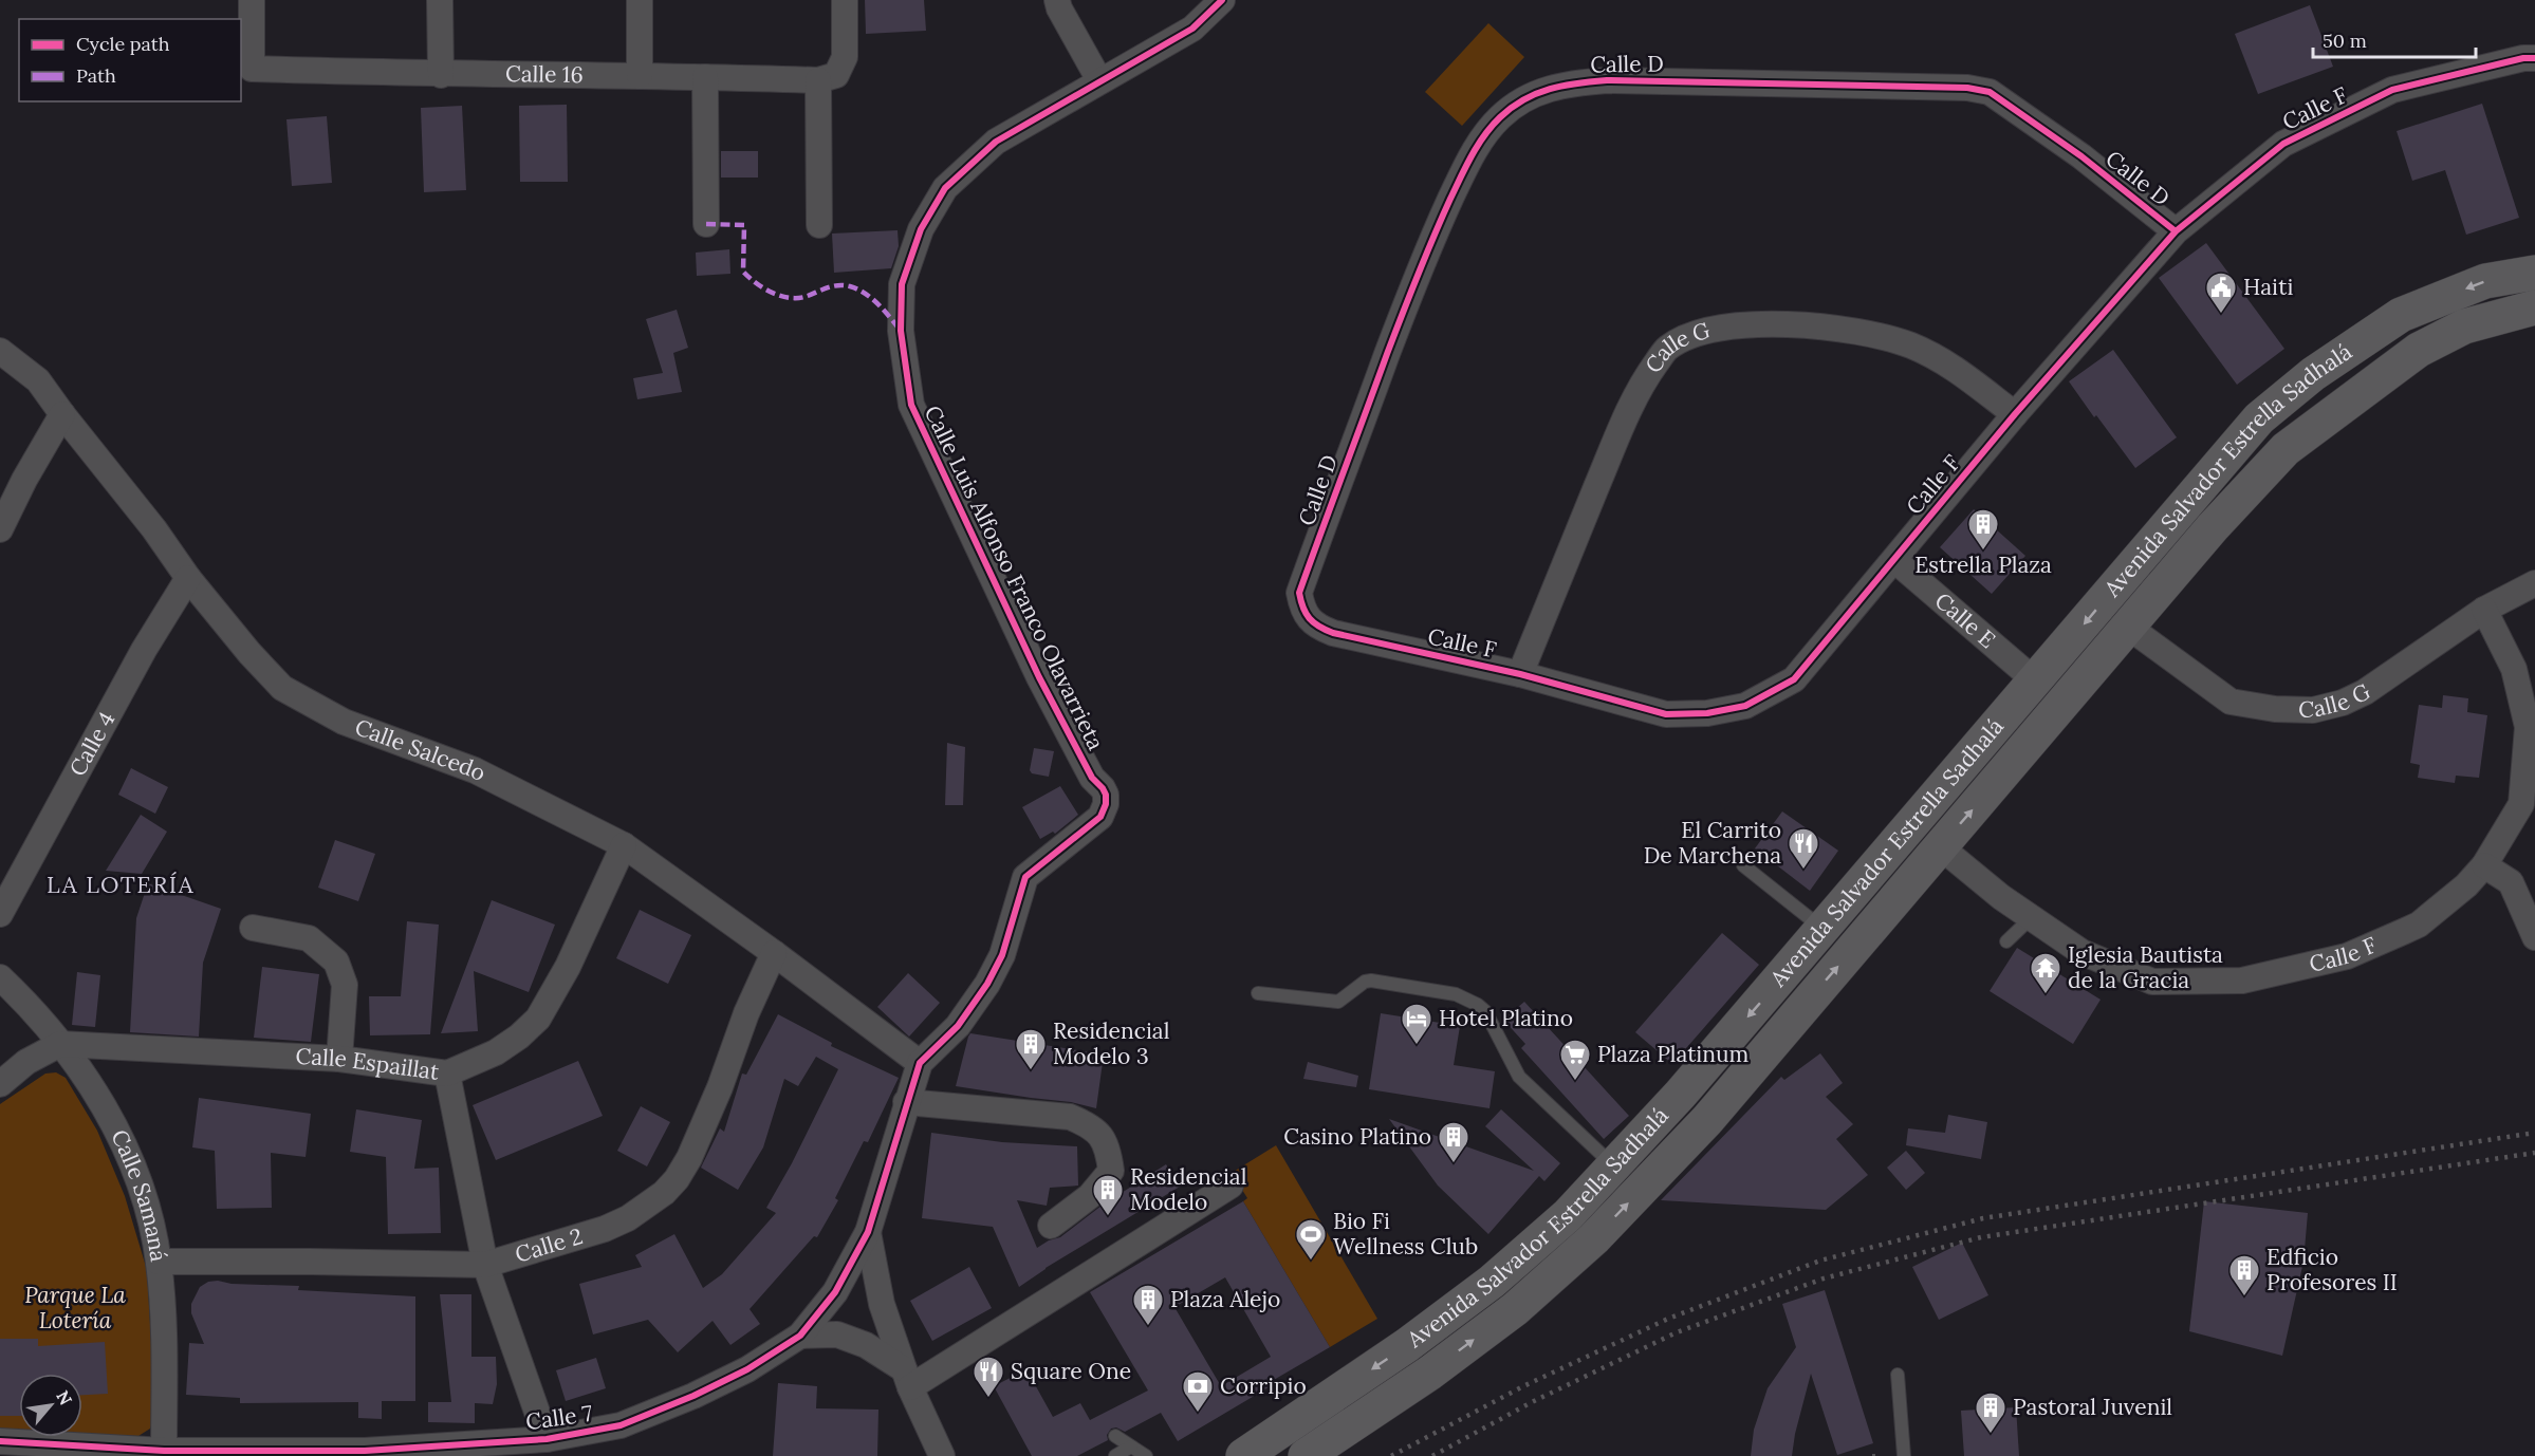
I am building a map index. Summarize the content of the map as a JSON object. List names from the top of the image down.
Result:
{
  "streets": {
    "main road": ["Avenida Salvador Estrella Sadhalá"],
    "street": [
      "Calle D",
      "Calle 16",
      "Calle F",
      "Calle G",
      "Calle Luis Alfonso Franco Olavarrieta",
      "Calle E",
      "Calle 4",
      "Calle Salcedo",
      "Calle Espaillat",
      "Calle Samaná",
      "Calle 2",
      "Calle 7"
    ]
  },
  "crossings": [
    ["Calle D", "Calle F"],
    ["Calle F", "Calle G"],
    ["Calle F", "Avenida Salvador Estrella Sadhalá"],
    ["Calle F", "Calle E"],
    ["Calle G", "Avenida Salvador Estrella Sadhalá"],
    ["Avenida Salvador Estrella Sadhalá", "Calle E"],
    ["Calle Luis Alfonso Franco Olavarrieta", "Calle Salcedo"],
    ["Calle Luis Alfonso Franco Olavarrieta", "Calle 7"],
    ["Calle 4", "Calle Salcedo"],
    ["Calle Salcedo", "Calle Espaillat"],
    ["Calle Salcedo", "Calle 2"],
    ["Calle Salcedo", "Calle 7"],
    ["Calle Espaillat", "Calle Samaná"],
    ["Calle Samaná", "Calle 2"],
    ["Calle Samaná", "Calle 7"]
  ],
  "districts": ["LA LOTERÍA"],
  "parks": ["Parque La Lotería"],
  "places": {
    "public building": ["Haiti"],
    "building": [
      "Estrella Plaza",
      "Residencial Modelo 3",
      "Casino Platino",
      "Residencial Modelo",
      "Edficio Profesores II",
      "Plaza Alejo",
      "Pastoral Juvenil"
    ],
    "restaurant": ["El Carrito De Marchena", "Square One"],
    "temple": ["Iglesia Bautista de la Gracia"],
    "hotel": ["Hotel Platino"],
    "supermarket": ["Plaza Platinum"],
    "sports": ["Bio Fi Wellness Club"],
    "bank": ["Corripio"]
  },
  "legend": ["Cycle path", "Path"],
  "scale_bar": "50 m",
  "north": "top right"
}
